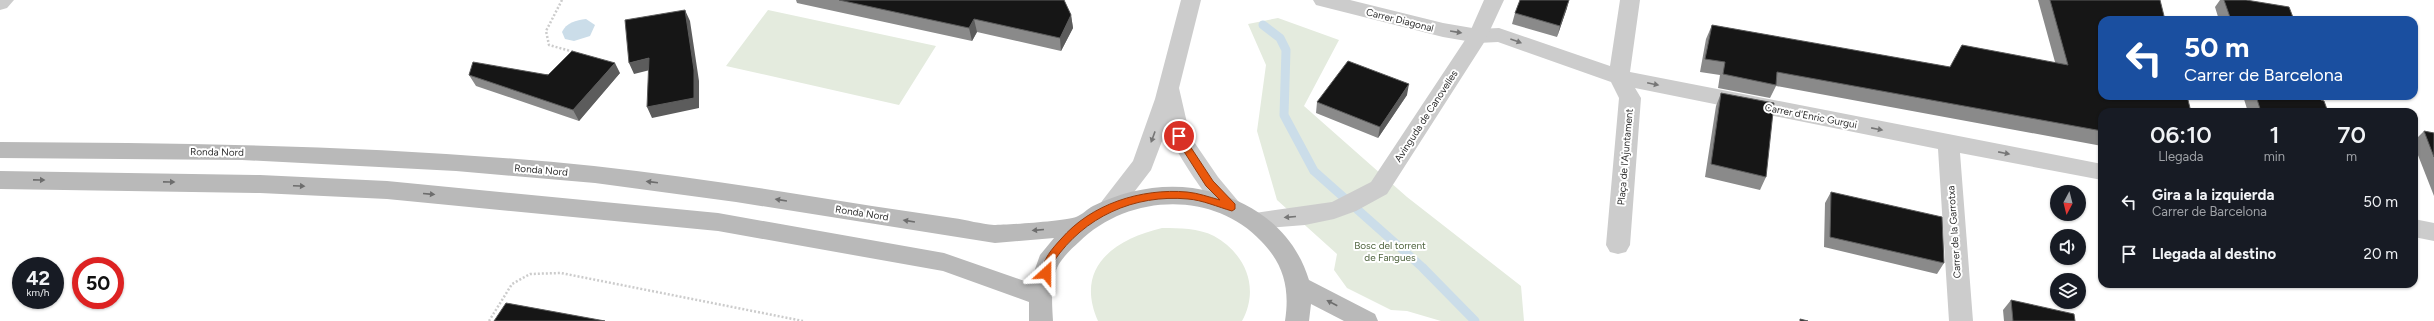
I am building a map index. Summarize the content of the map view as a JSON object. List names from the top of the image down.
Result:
{
  "streets": {
    "main road": ["Ronda Nord"],
    "street": [
      "Carrer Diagonal",
      "Avinguda de Canovelles",
      "Carrer d'Enric Gurgui",
      "Plaça de l'Ajuntament",
      "Carrer de la Garrotxa"
    ]
  },
  "crossings": [
    ["Carrer Diagonal", "Avinguda de Canovelles"],
    ["Carrer Diagonal", "Carrer d'Enric Gurgui"],
    ["Avinguda de Canovelles", "Carrer d'Enric Gurgui"],
    ["Carrer d'Enric Gurgui", "Plaça de l'Ajuntament"],
    ["Carrer d'Enric Gurgui", "Carrer de la Garrotxa"]
  ],
  "one_way": ["Carrer Diagonal", "Avinguda de Canovelles", "Carrer d'Enric Gurgui"],
  "parks": ["Bosc del torrent de Fangues"],
  "north": "bottom",
  "page": {
    "turn": ["50 m", "Carrer de Barcelona"],
    "eta": [
      "06:10",
      "Llegada",
      "1",
      "min",
      "70",
      "m"
    ],
    "list": [
      {
        "name": "Gira a la izquierda",
        "note": "Carrer de Barcelona",
        "value": "50 m"
      },
      {
        "name": "Llegada al destino",
        "value": "20 m"
      }
    ],
    "speed": "42 km/h",
    "limit": "50"
  }
}
